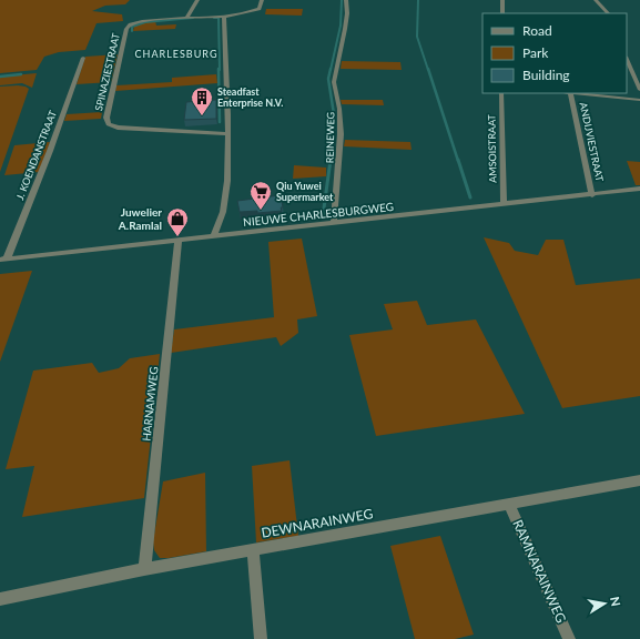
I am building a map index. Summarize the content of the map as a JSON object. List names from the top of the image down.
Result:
{
  "streets": {
    "street": [
      "SPINAZIESTRAAT",
      "REINEWEG",
      "ANDIJVIESTRAAT",
      "AMSOISTRAAT",
      "J. KOENDANSTRAAT",
      "NIEUWE CHARLESBURGWEG",
      "HARNAMWEG",
      "DEWNARAINWEG",
      "RAMNARAINWEG"
    ]
  },
  "crossings": [
    ["REINEWEG", "NIEUWE CHARLESBURGWEG"],
    ["ANDIJVIESTRAAT", "NIEUWE CHARLESBURGWEG"],
    ["AMSOISTRAAT", "NIEUWE CHARLESBURGWEG"],
    ["J. KOENDANSTRAAT", "NIEUWE CHARLESBURGWEG"],
    ["NIEUWE CHARLESBURGWEG", "HARNAMWEG"],
    ["HARNAMWEG", "DEWNARAINWEG"],
    ["DEWNARAINWEG", "RAMNARAINWEG"]
  ],
  "districts": ["CHARLESBURG"],
  "places": {
    "building": ["Steadfast Enterprise N.V."],
    "supermarket": ["Qiu Yuwei Supermarket"],
    "shop": ["Juwelier A.Ramlal"]
  },
  "legend": ["Road", "Park", "Building"],
  "north": "right"
}
